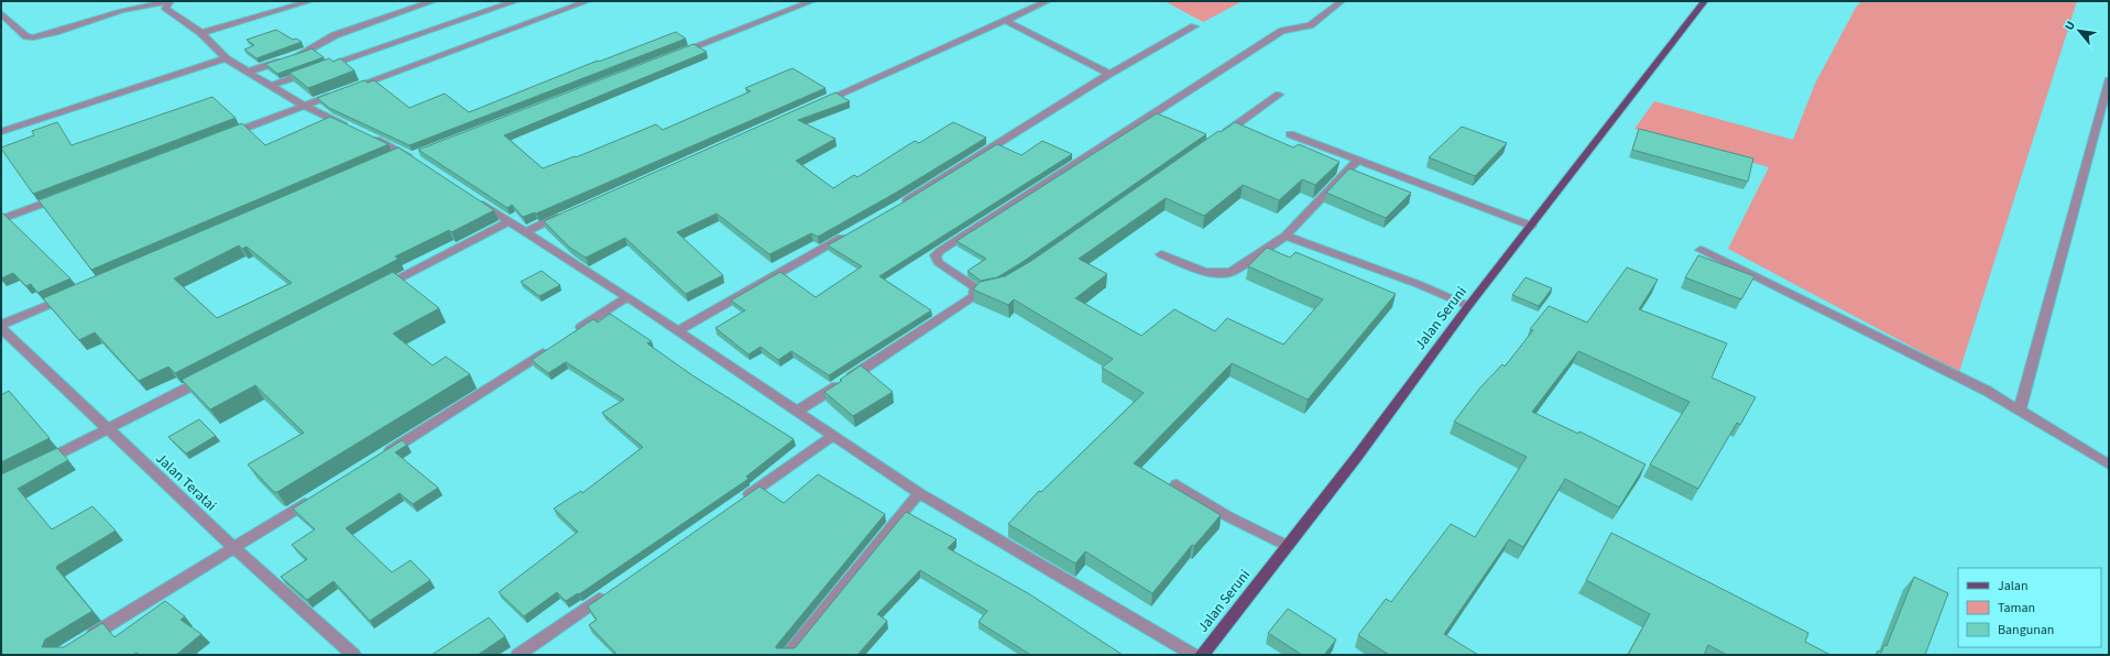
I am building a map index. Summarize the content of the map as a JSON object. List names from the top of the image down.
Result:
{
  "streets": {
    "main road": ["Jalan Seruni"],
    "street": ["Jalan Teratai"]
  },
  "legend": ["Jalan", "Taman", "Bangunan"],
  "north": "top left"
}
